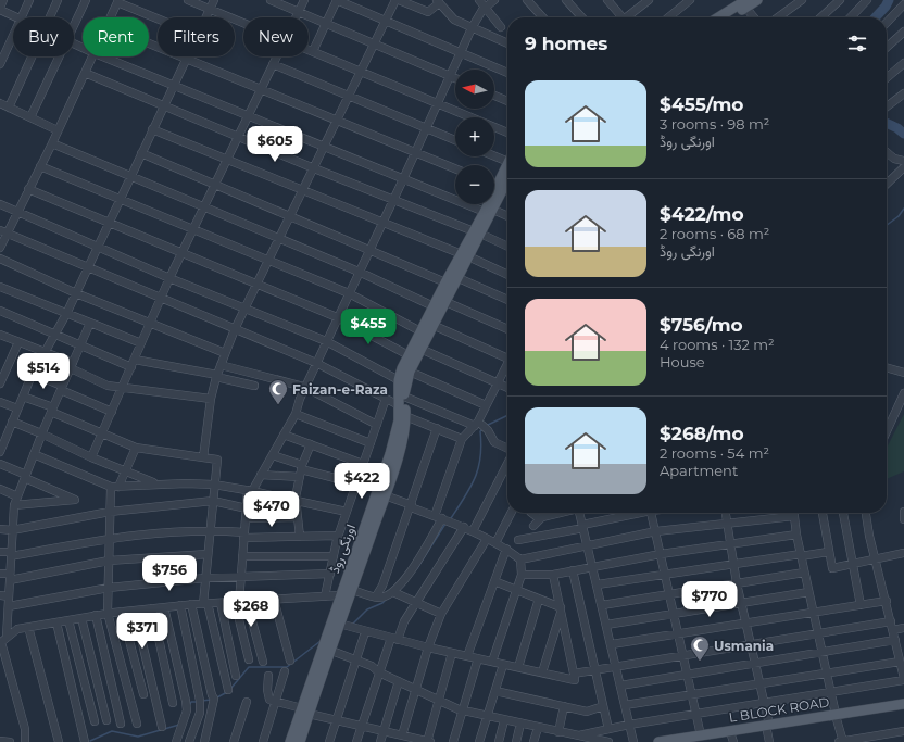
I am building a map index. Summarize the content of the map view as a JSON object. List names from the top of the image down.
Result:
{
  "streets": {
    "main road": ["اورنگی روڈ", "L BLOCK ROAD"]
  },
  "places": {
    "mosque": ["Faizan-e-Raza", "Usmania"]
  },
  "north": "left",
  "page": {
    "chip": [
      "Buy",
      "Rent",
      "Filters",
      "New"
    ],
    "heading": "9 homes",
    "map_buttons": ["+", "−"],
    "list": [
      {
        "name": "$455/mo",
        "note": "3 rooms · 98 m² · اورنگی روڈ"
      },
      {
        "name": "$422/mo",
        "note": "2 rooms · 68 m² · اورنگی روڈ"
      },
      {
        "name": "$756/mo",
        "note": "4 rooms · 132 m² · House"
      },
      {
        "name": "$268/mo",
        "note": "2 rooms · 54 m² · Apartment"
      }
    ],
    "price": [
      "$605",
      "$455",
      "$514",
      "$422",
      "$470",
      "$756",
      "$770",
      "$268",
      "$371"
    ]
  }
}
